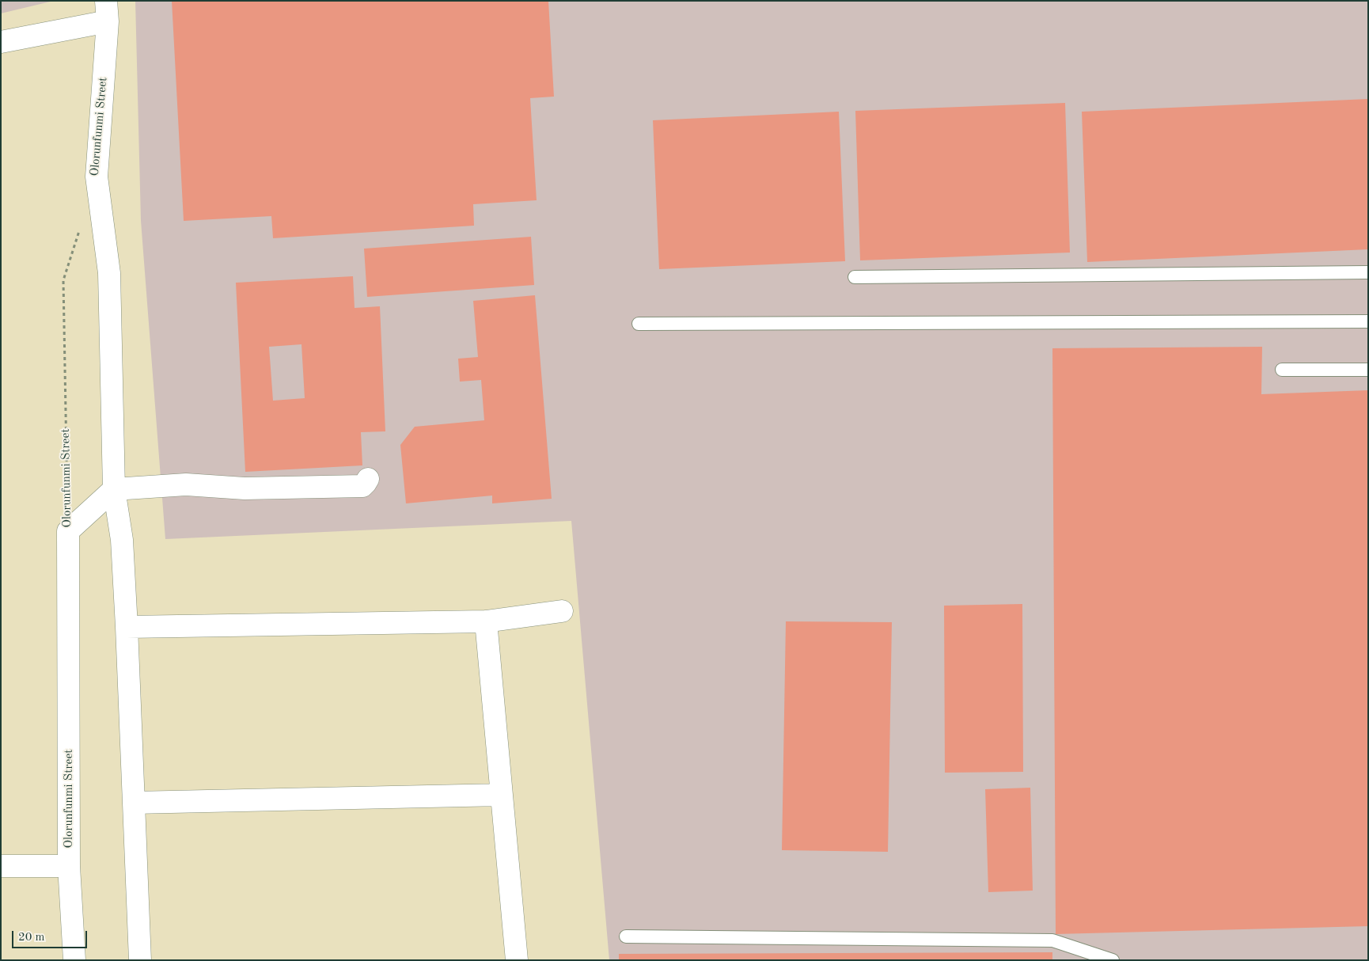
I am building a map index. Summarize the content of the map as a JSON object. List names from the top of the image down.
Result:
{
  "streets": {
    "street": ["Olorunfunmi Street"]
  },
  "scale_bar": "20 m"
}
